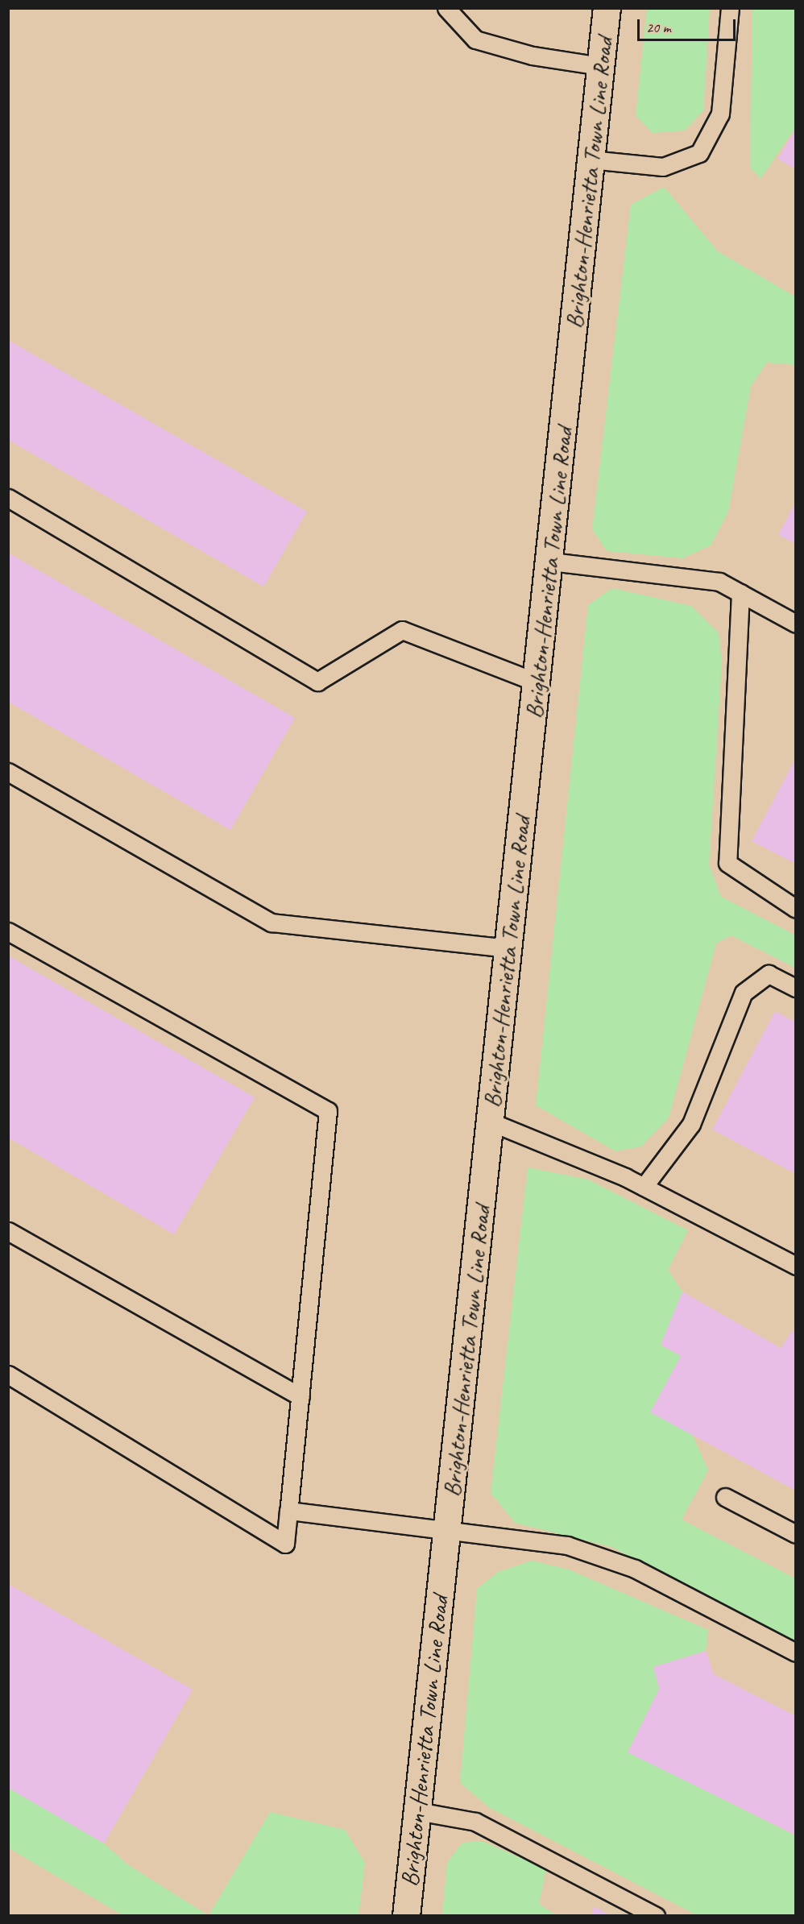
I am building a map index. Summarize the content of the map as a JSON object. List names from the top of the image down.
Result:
{
  "streets": {
    "street": ["Brighton-Henrietta Town Line Road"]
  },
  "scale_bar": "20 m"
}
